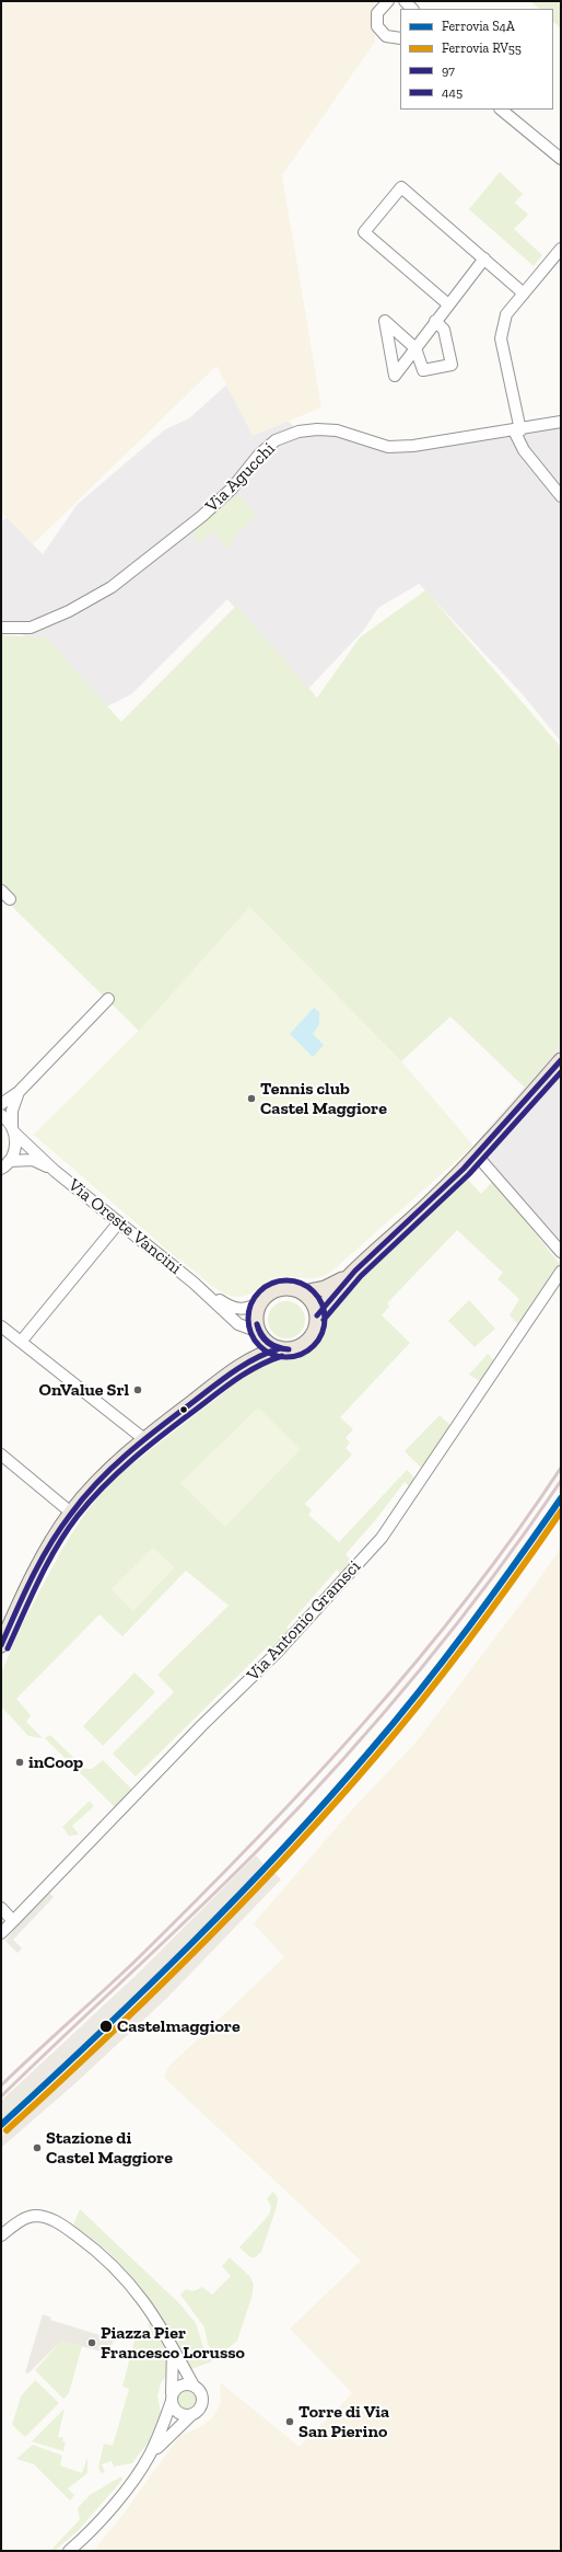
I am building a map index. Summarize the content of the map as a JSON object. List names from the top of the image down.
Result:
{
  "streets": {
    "street": ["Via Agucchi", "Via Oreste Vancini", "Via Antonio Gramsci"]
  },
  "places": [
    "Tennis club Castel Maggiore",
    "OnValue Srl",
    "inCoop",
    "Castelmaggiore",
    "Stazione di Castel Maggiore",
    "Piazza Pier Francesco Lorusso",
    "Torre di Via San Pierino"
  ],
  "lines": [
    "transit line 97",
    "transit line 445",
    "rail line S4A",
    "rail line RV55"
  ],
  "legend": [
    "Ferrovia S4A",
    "Ferrovia RV55",
    "97",
    "445"
  ]
}
